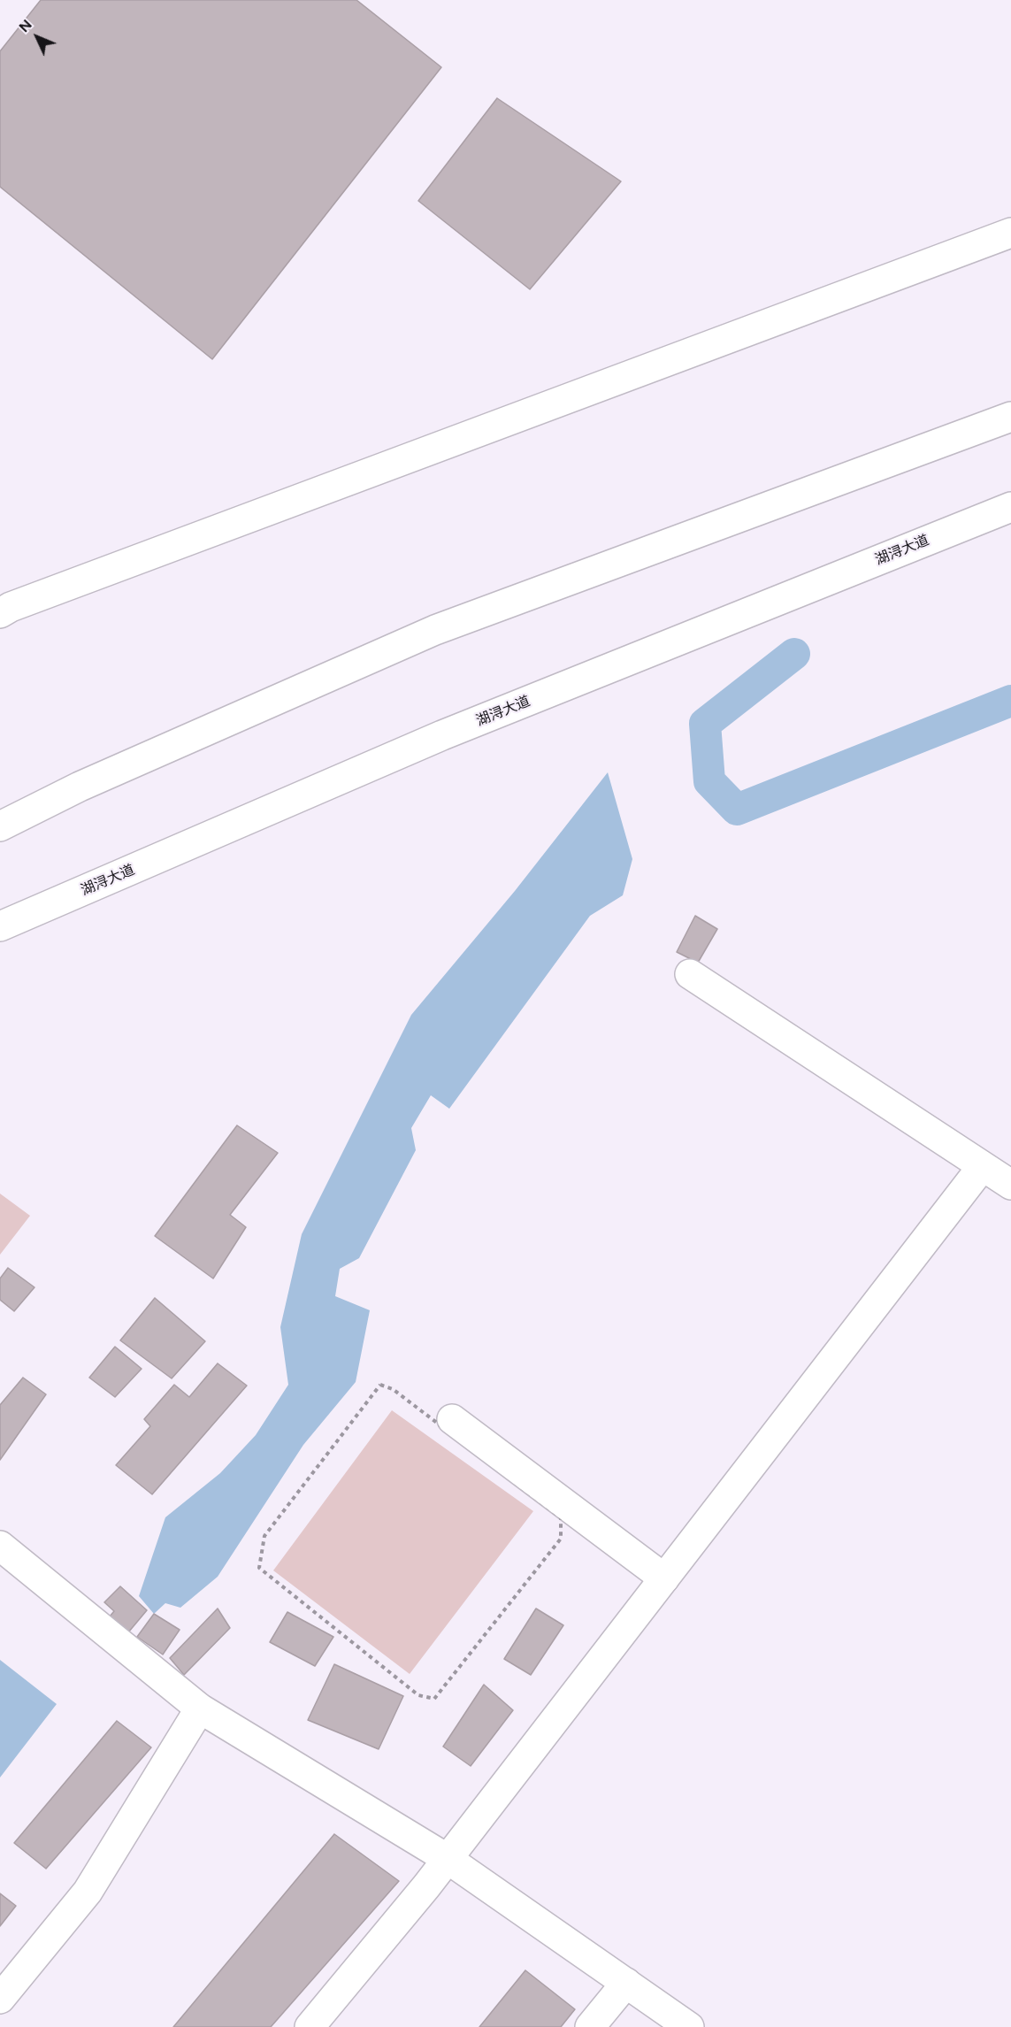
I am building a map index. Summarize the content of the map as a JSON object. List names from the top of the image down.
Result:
{
  "streets": {
    "street": ["湖浔大道"]
  },
  "north": "top left"
}
